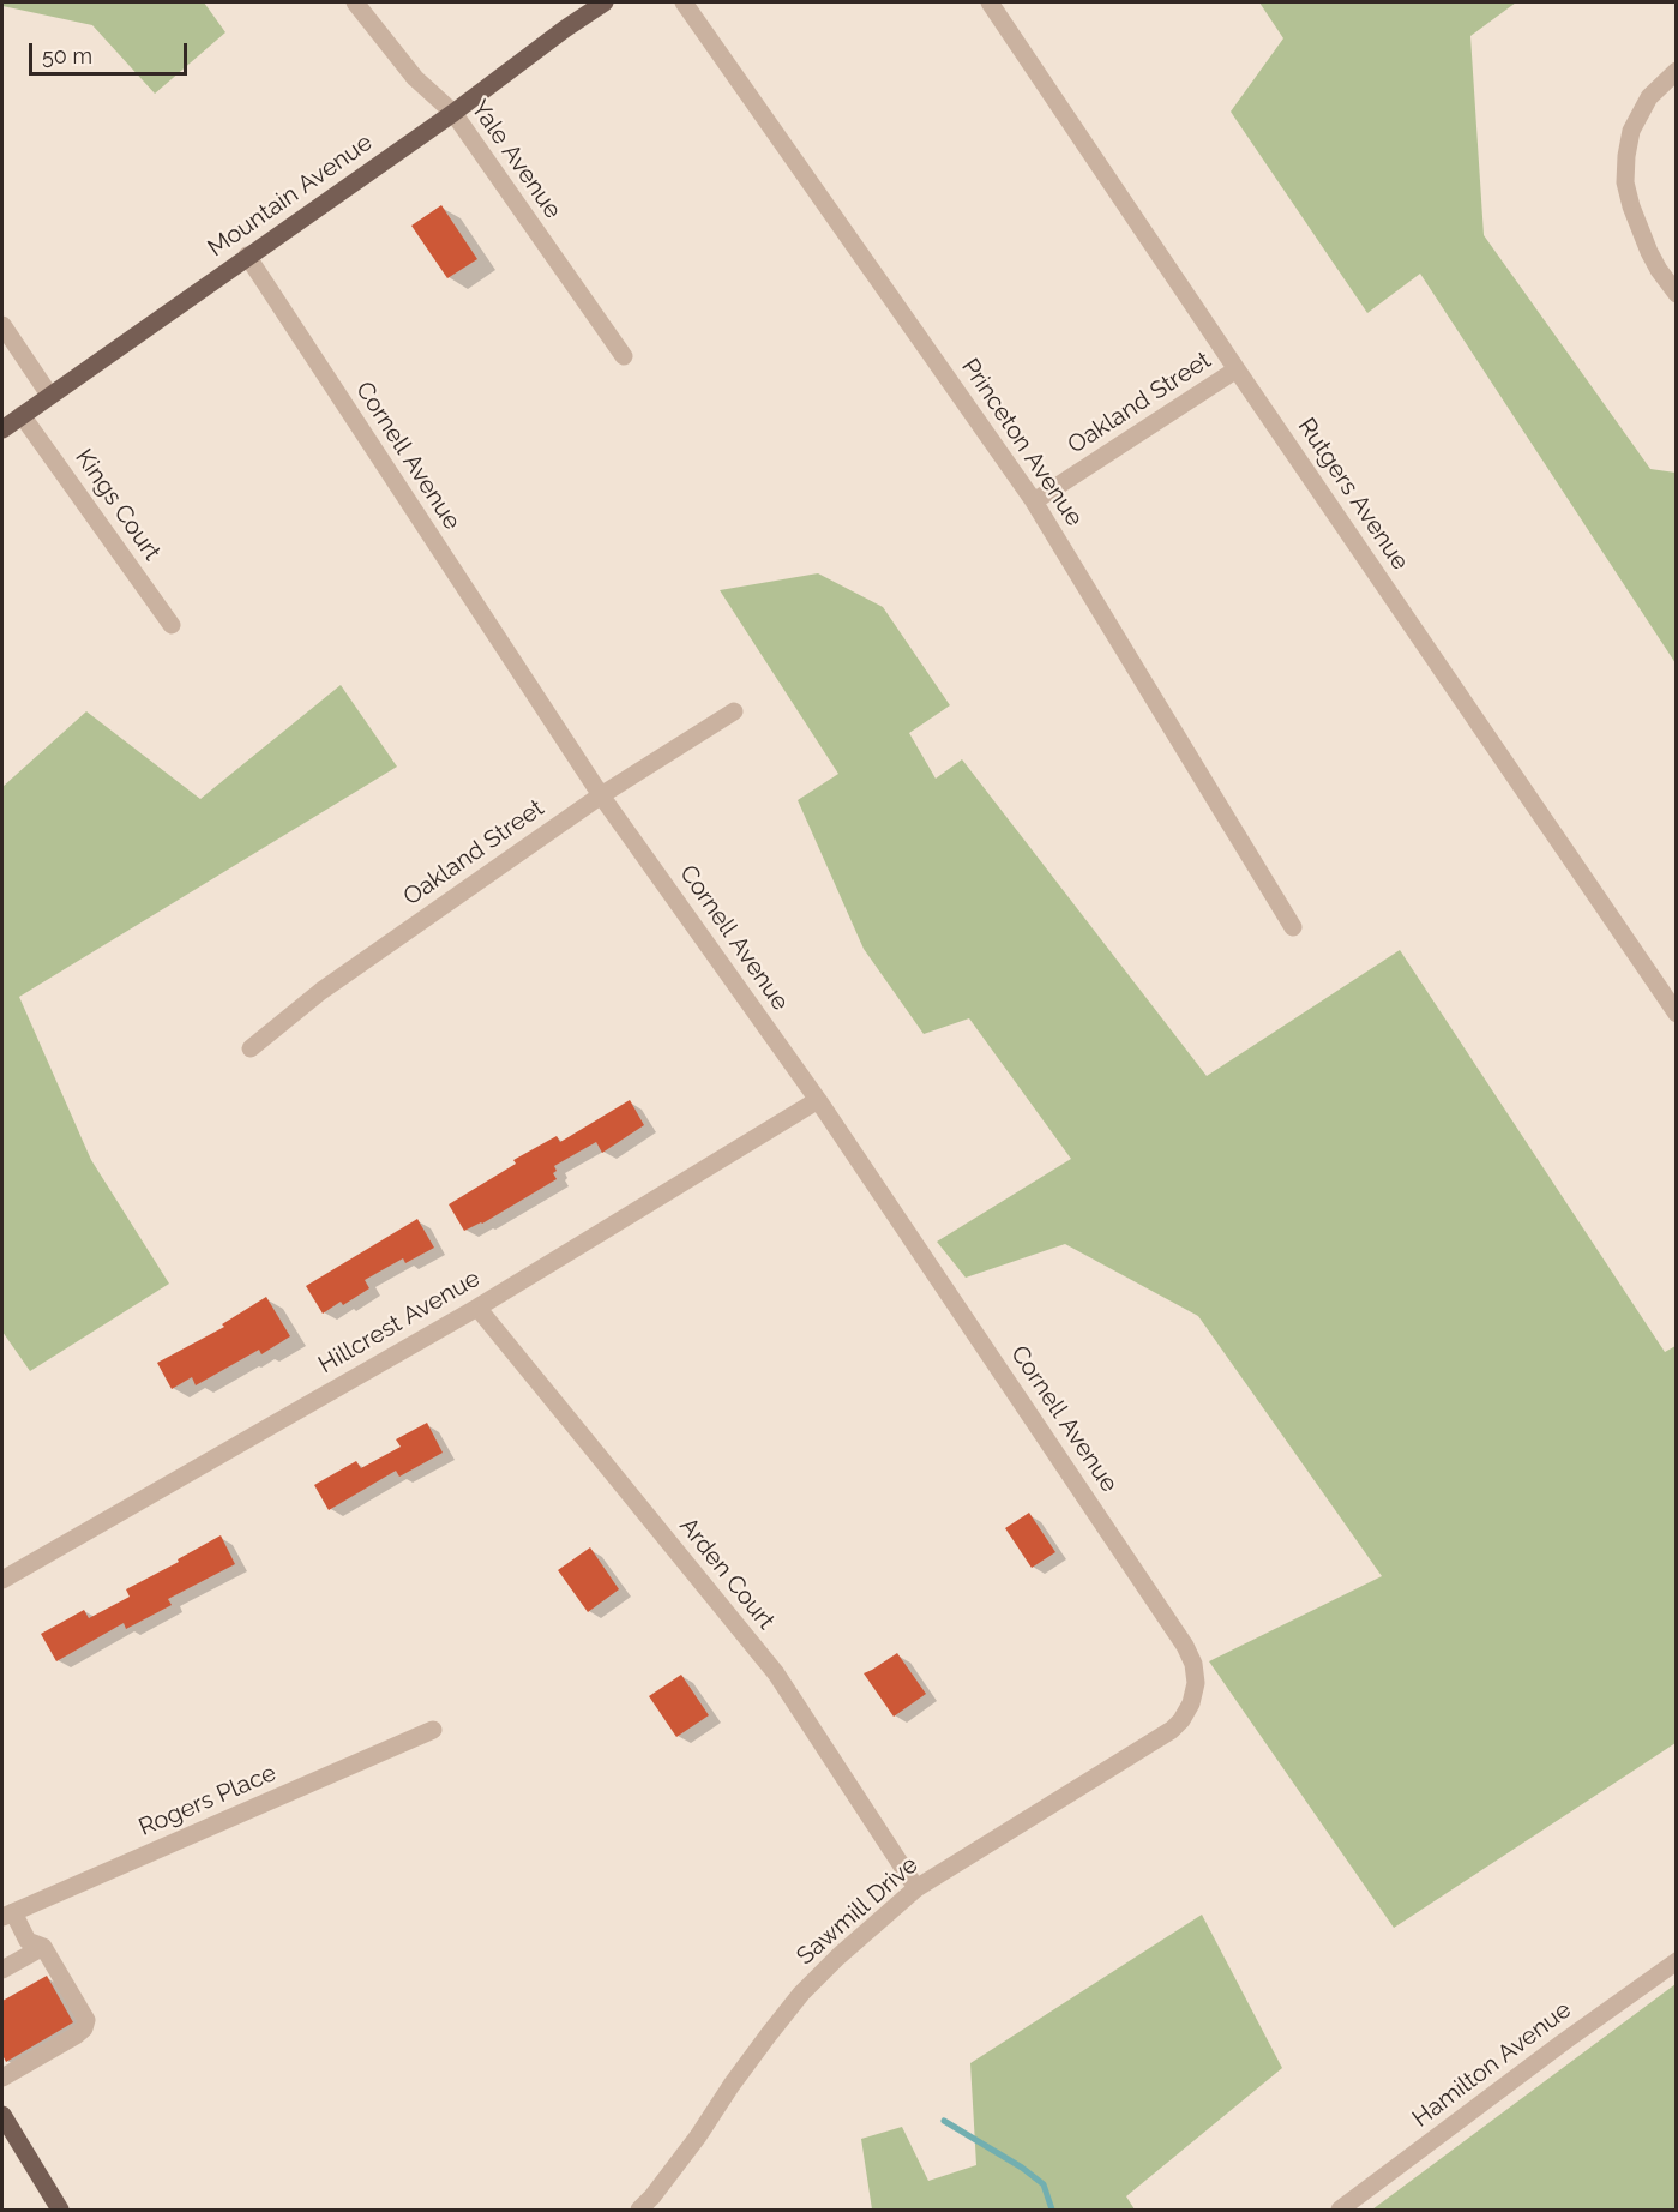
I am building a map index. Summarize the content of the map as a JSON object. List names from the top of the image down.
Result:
{
  "streets": {
    "main road": ["Mountain Avenue"],
    "street": [
      "Yale Avenue",
      "Oakland Street",
      "Princeton Avenue",
      "Cornell Avenue",
      "Rutgers Avenue",
      "Kings Court",
      "Hillcrest Avenue",
      "Arden Court",
      "Rogers Place",
      "Sawmill Drive",
      "Hamilton Avenue"
    ]
  },
  "crossings": [
    ["Yale Avenue", "Mountain Avenue"],
    ["Mountain Avenue", "Cornell Avenue"],
    ["Mountain Avenue", "Kings Court"],
    ["Oakland Street", "Princeton Avenue"],
    ["Oakland Street", "Cornell Avenue"],
    ["Oakland Street", "Rutgers Avenue"],
    ["Cornell Avenue", "Hillcrest Avenue"],
    ["Cornell Avenue", "Sawmill Drive"],
    ["Hillcrest Avenue", "Arden Court"],
    ["Arden Court", "Sawmill Drive"]
  ],
  "scale_bar": "50 m"
}
